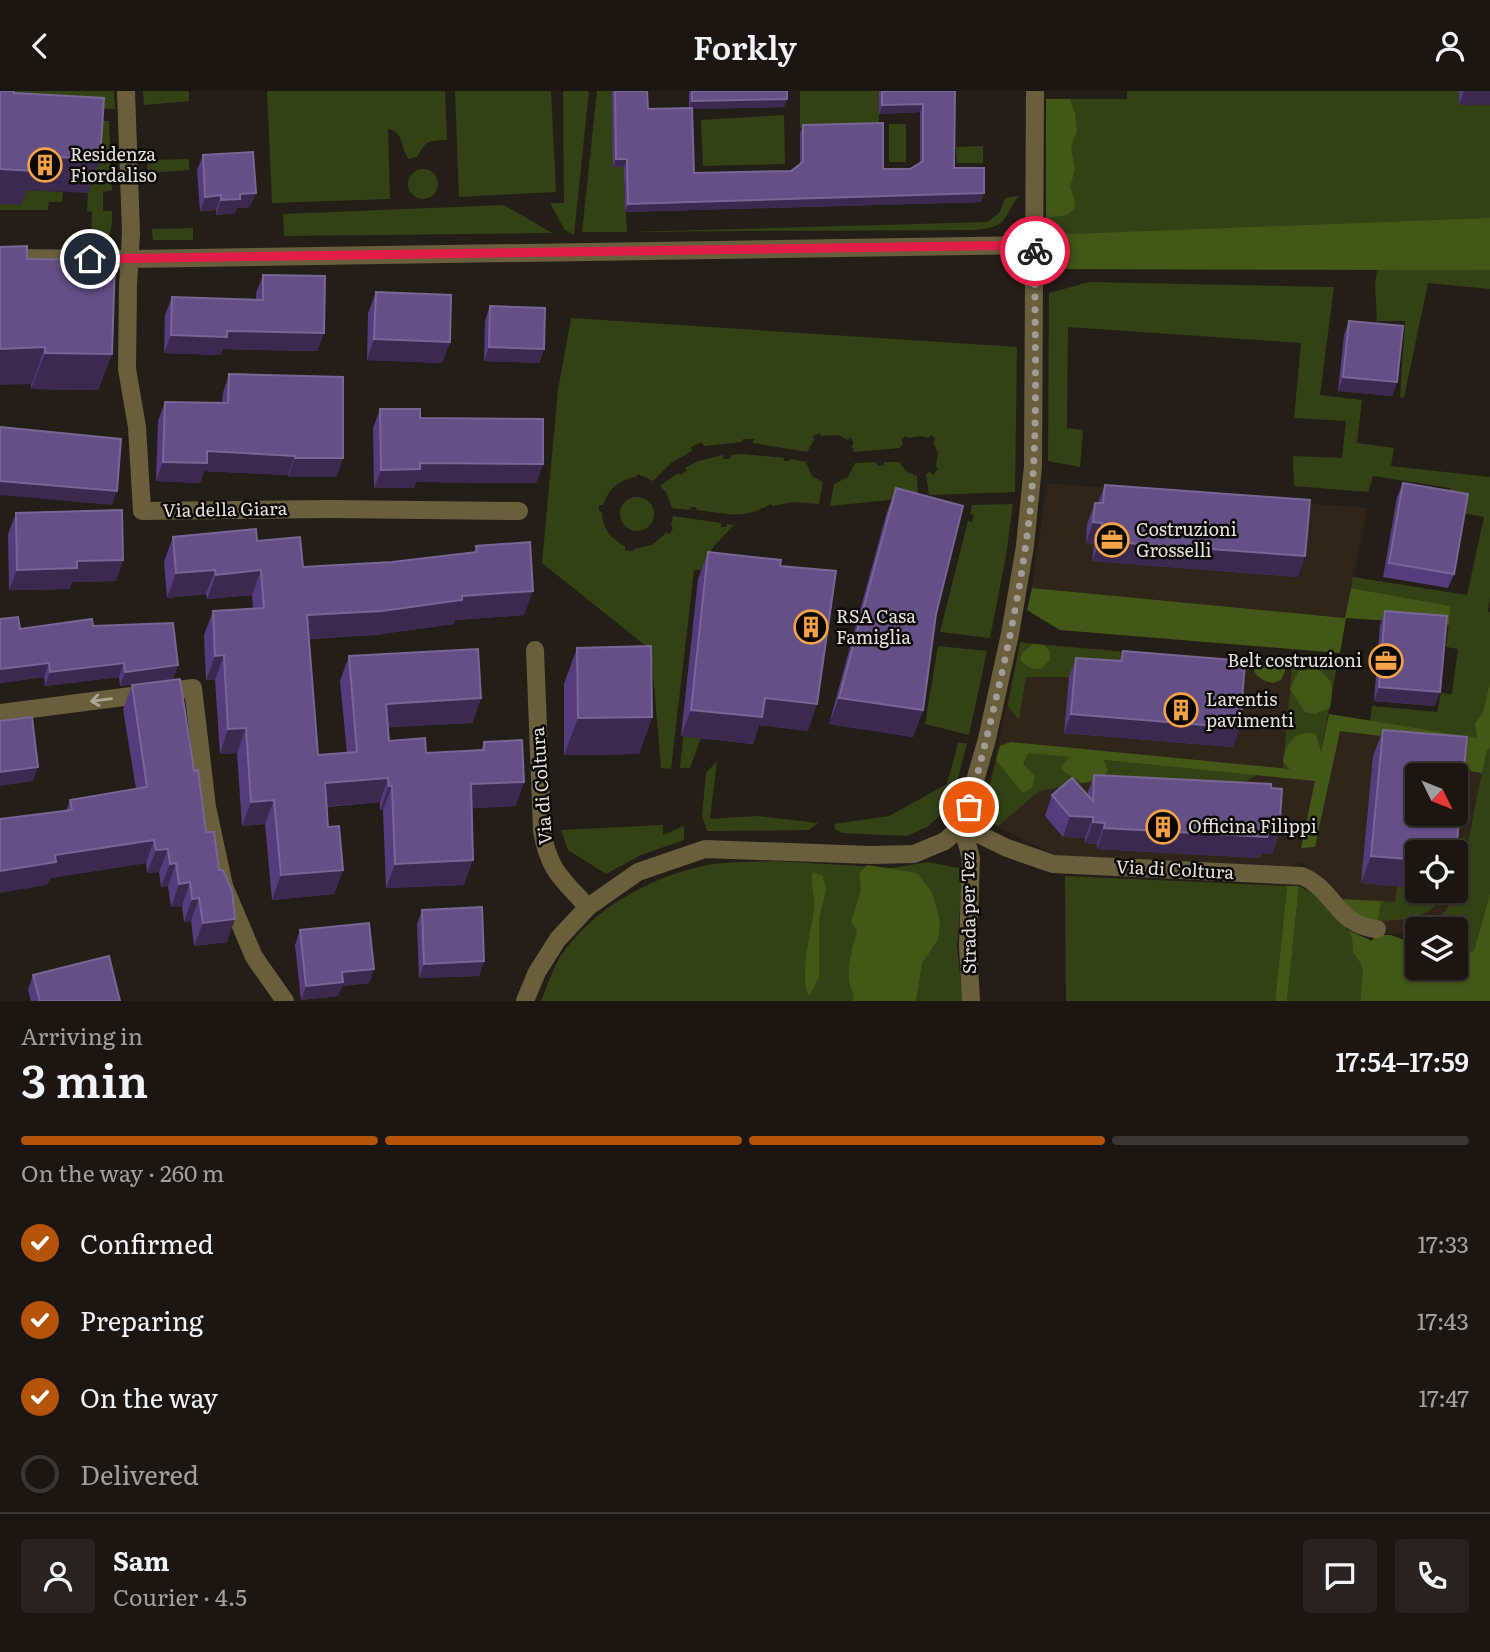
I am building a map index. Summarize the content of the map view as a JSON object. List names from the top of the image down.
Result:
{
  "streets": {
    "street": ["Via della Giara", "Via di Coltura", "Strada per Tez"]
  },
  "crossings": [
    ["Via di Coltura", "Strada per Tez"]
  ],
  "places": {
    "building": [
      "Residenza Fiordaliso",
      "RSA Casa Famiglia",
      "Larentis pavimenti",
      "Officina Filippi"
    ],
    "office": ["Costruzioni Grosselli", "Belt costruzioni"]
  },
  "north": "bottom right",
  "page": {
    "header": "Forkly",
    "heading": ["3 min", "Arriving in", "17:54–17:59"],
    "panel": ["Sam", "Courier · 4.5"],
    "bar": "On the way · 260 m",
    "list": [
      ["Confirmed", "17:33"],
      ["Preparing", "17:43"],
      ["On the way", "17:47"],
      "Delivered"
    ]
  }
}
